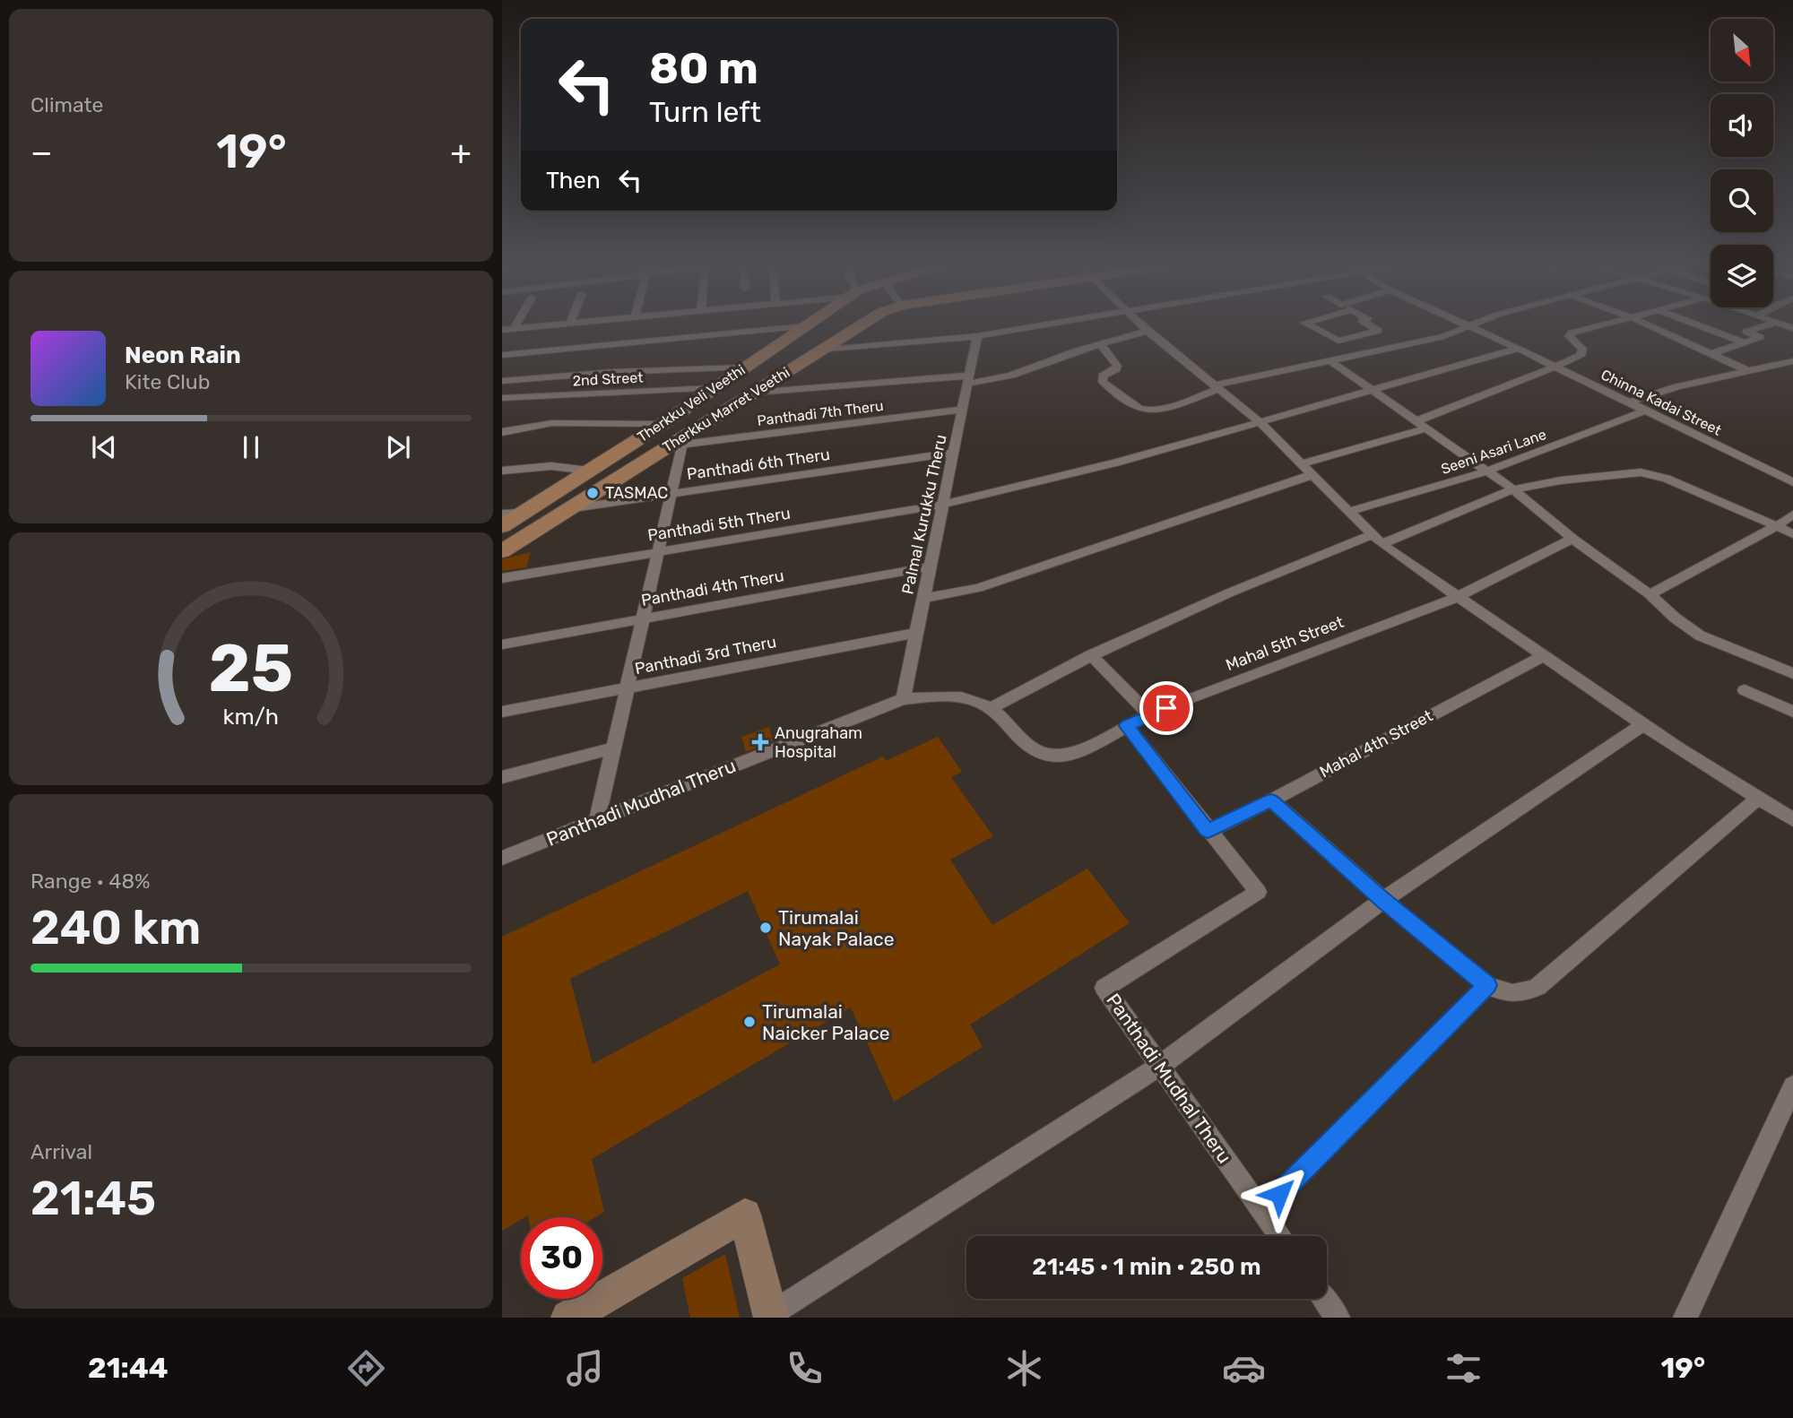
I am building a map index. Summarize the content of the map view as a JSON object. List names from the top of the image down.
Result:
{
  "streets": {
    "main road": ["Therkku Veli Veethi", "Therkku Marret Veethi"],
    "street": [
      "2nd Street",
      "Chinna Kadai Street",
      "Panthadi 7th Theru",
      "Seeni Asari Lane",
      "Panthadi 6th Theru",
      "Palmal Kurukku Theru",
      "Panthadi 5th Theru",
      "Panthadi 4th Theru",
      "Mahal 5th Street",
      "Panthadi 3rd Theru",
      "Mahal 4th Street",
      "Panthadi Mudhal Theru"
    ]
  },
  "crossings": [
    ["2nd Street", "Therkku Veli Veethi"],
    ["Chinna Kadai Street", "Seeni Asari Lane"],
    ["Chinna Kadai Street", "Panthadi 5th Theru"],
    ["Therkku Marret Veethi", "Panthadi 7th Theru"],
    ["Therkku Marret Veethi", "Panthadi 6th Theru"],
    ["Panthadi 7th Theru", "Palmal Kurukku Theru"],
    ["Panthadi 6th Theru", "Palmal Kurukku Theru"],
    ["Palmal Kurukku Theru", "Panthadi 5th Theru"],
    ["Palmal Kurukku Theru", "Panthadi 4th Theru"],
    ["Palmal Kurukku Theru", "Panthadi 3rd Theru"],
    ["Palmal Kurukku Theru", "Panthadi Mudhal Theru"],
    ["Mahal 5th Street", "Panthadi Mudhal Theru"],
    ["Mahal 4th Street", "Panthadi Mudhal Theru"]
  ],
  "places": {
    "other": ["TASMAC", "Tirumalai Nayak Palace", "Tirumalai Naicker Palace"],
    "health": ["Anugraham Hospital"]
  },
  "north": "bottom right",
  "page": {
    "tile": [
      "Climate",
      ["Range · 48%", "240 km"],
      ["Arrival", "21:45"]
    ],
    "turn": ["80 m", "Turn left"],
    "heat": ["−", "19°", "+"],
    "then": "Then",
    "song": ["Neon Rain", "Kite Club"],
    "limit": "30",
    "trip": "21:45 · 1 min · 250 m",
    "tabs": ["21:44", "19°"],
    "gauge": ["25", "km/h"]
  }
}
